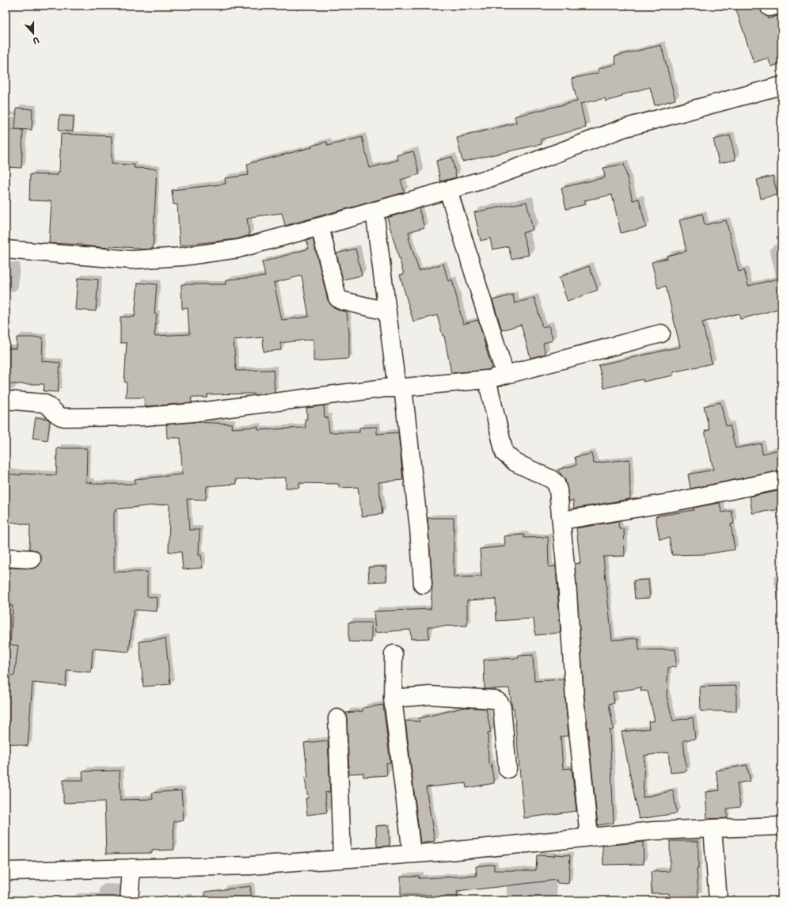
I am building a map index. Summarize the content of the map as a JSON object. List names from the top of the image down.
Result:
{
  "north": "bottom"
}
